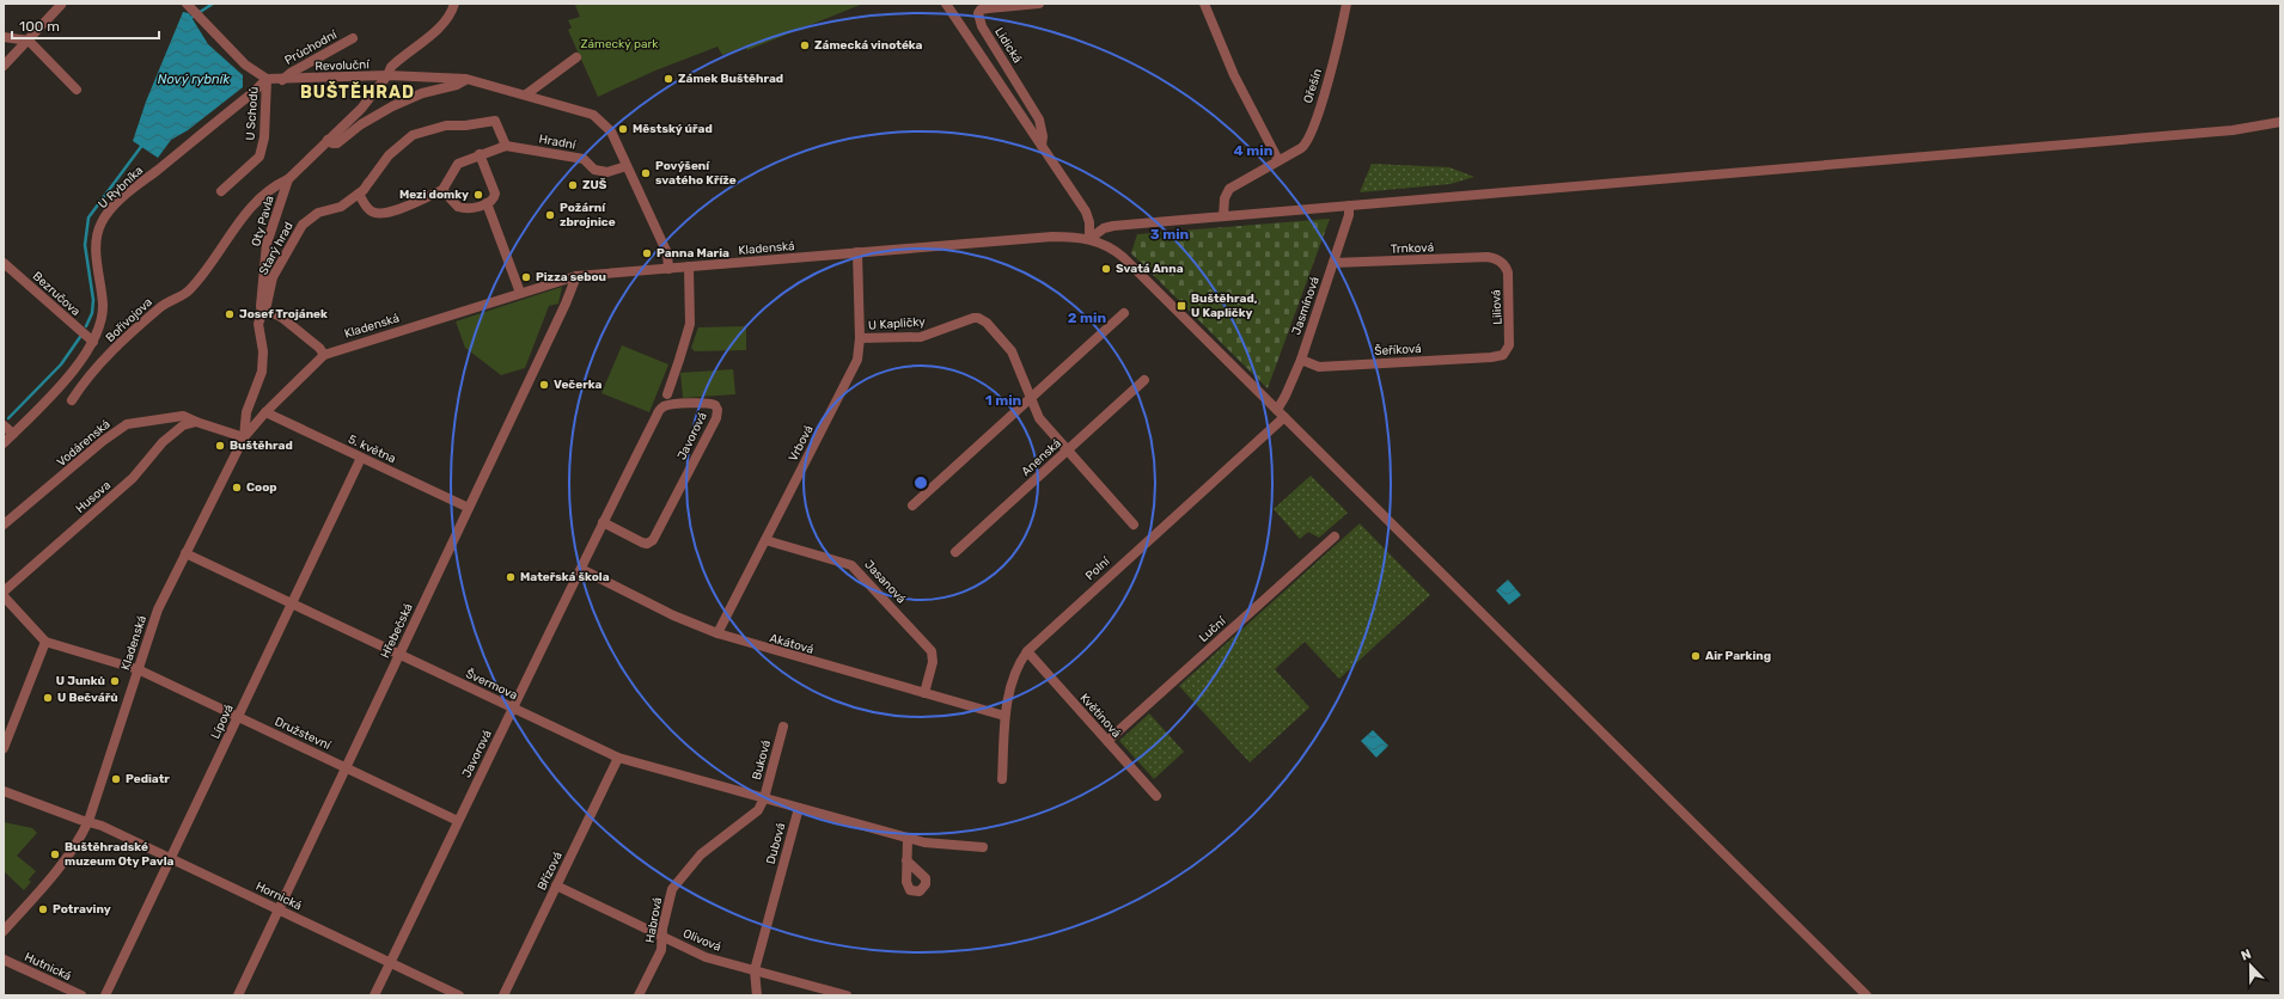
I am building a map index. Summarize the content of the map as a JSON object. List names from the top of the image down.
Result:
{
  "streets": {
    "street": [
      "Lidická",
      "Průchodní",
      "Revoluční",
      "Ořešín",
      "U Schodů",
      "Hradní",
      "U Rybníka",
      "Oty Pavla",
      "Starý hrad",
      "Kladenská",
      "Trnková",
      "Bezručova",
      "Jasmínová",
      "Liliová",
      "Bořivojova",
      "U Kapličky",
      "Šeříková",
      "Javorová",
      "Vodárenská",
      "Vrbová",
      "5. května",
      "Anenská",
      "Husova",
      "Polní",
      "Jasanová",
      "Luční",
      "Hřebečská",
      "Akátová",
      "Švermova",
      "Květinová",
      "Lípová",
      "Družstevní",
      "Buková",
      "Dubová",
      "Břízová",
      "Hornická",
      "Habrová",
      "Olivová",
      "Hutnická"
    ]
  },
  "crossings": [
    ["Lidická", "Kladenská"],
    ["Průchodní", "Revoluční"],
    ["Revoluční", "U Schodů"],
    ["Revoluční", "Hradní"],
    ["Revoluční", "U Rybníka"],
    ["Revoluční", "Oty Pavla"],
    ["Revoluční", "Kladenská"],
    ["U Schodů", "U Rybníka"],
    ["Hradní", "Starý hrad"],
    ["U Rybníka", "Bezručova"],
    ["Oty Pavla", "Starý hrad"],
    ["Oty Pavla", "Kladenská"],
    ["Oty Pavla", "Bořivojova"],
    ["Oty Pavla", "Vodárenská"],
    ["Kladenská", "Jasmínová"],
    ["Kladenská", "Vodárenská"],
    ["Kladenská", "Vrbová"],
    ["Kladenská", "5. května"],
    ["Kladenská", "Polní"],
    ["Kladenská", "Hřebečská"],
    ["Kladenská", "Švermova"],
    ["Kladenská", "Družstevní"],
    ["Kladenská", "Hornická"],
    ["Trnková", "Jasmínová"],
    ["Trnková", "Liliová"],
    ["Jasmínová", "Šeříková"],
    ["Jasmínová", "Polní"],
    ["Liliová", "Šeříková"],
    ["U Kapličky", "Vrbová"],
    ["U Kapličky", "Anenská"],
    ["Javorová", "Akátová"],
    ["Javorová", "Švermova"],
    ["Javorová", "Družstevní"],
    ["Javorová", "Hornická"],
    ["Vodárenská", "Husova"],
    ["Vrbová", "Jasanová"],
    ["Vrbová", "Akátová"],
    ["5. května", "Hřebečská"],
    ["5. května", "Lípová"],
    ["Polní", "Akátová"],
    ["Polní", "Květinová"],
    ["Jasanová", "Akátová"],
    ["Luční", "Květinová"],
    ["Hřebečská", "Švermova"],
    ["Hřebečská", "Družstevní"],
    ["Hřebečská", "Hornická"],
    ["Švermova", "Lípová"],
    ["Švermova", "Buková"],
    ["Švermova", "Dubová"],
    ["Švermova", "Břízová"],
    ["Švermova", "Habrová"],
    ["Lípová", "Družstevní"],
    ["Lípová", "Hornická"],
    ["Buková", "Habrová"],
    ["Dubová", "Olivová"],
    ["Břízová", "Olivová"],
    ["Habrová", "Olivová"]
  ],
  "districts": ["BUŠTĚHRAD"],
  "water": ["Nový rybník"],
  "parks": ["Zámecký park"],
  "places": {
    "other": [
      "Zámecká vinotéka",
      "Zámek Buštěhrad",
      "Městský úřad",
      "Povýšení svatého Kříže",
      "ZUŠ",
      "Mezi domky",
      "Požární zbrojnice",
      "Panna Maria",
      "Svatá Anna",
      "Pizza sebou",
      "Josef Trojánek",
      "Večerka",
      "Buštěhrad",
      "Coop",
      "Mateřská škola",
      "Air Parking",
      "U Junků",
      "U Bečvářů",
      "Pediatr",
      "Buštěhradské muzeum Oty Pavla",
      "Potraviny"
    ],
    "transit": ["Buštěhrad, U Kapličky"]
  },
  "scale_bar": "100 m",
  "north": "top",
  "rings": [
    "4 min",
    "3 min",
    "2 min",
    "1 min"
  ]
}
